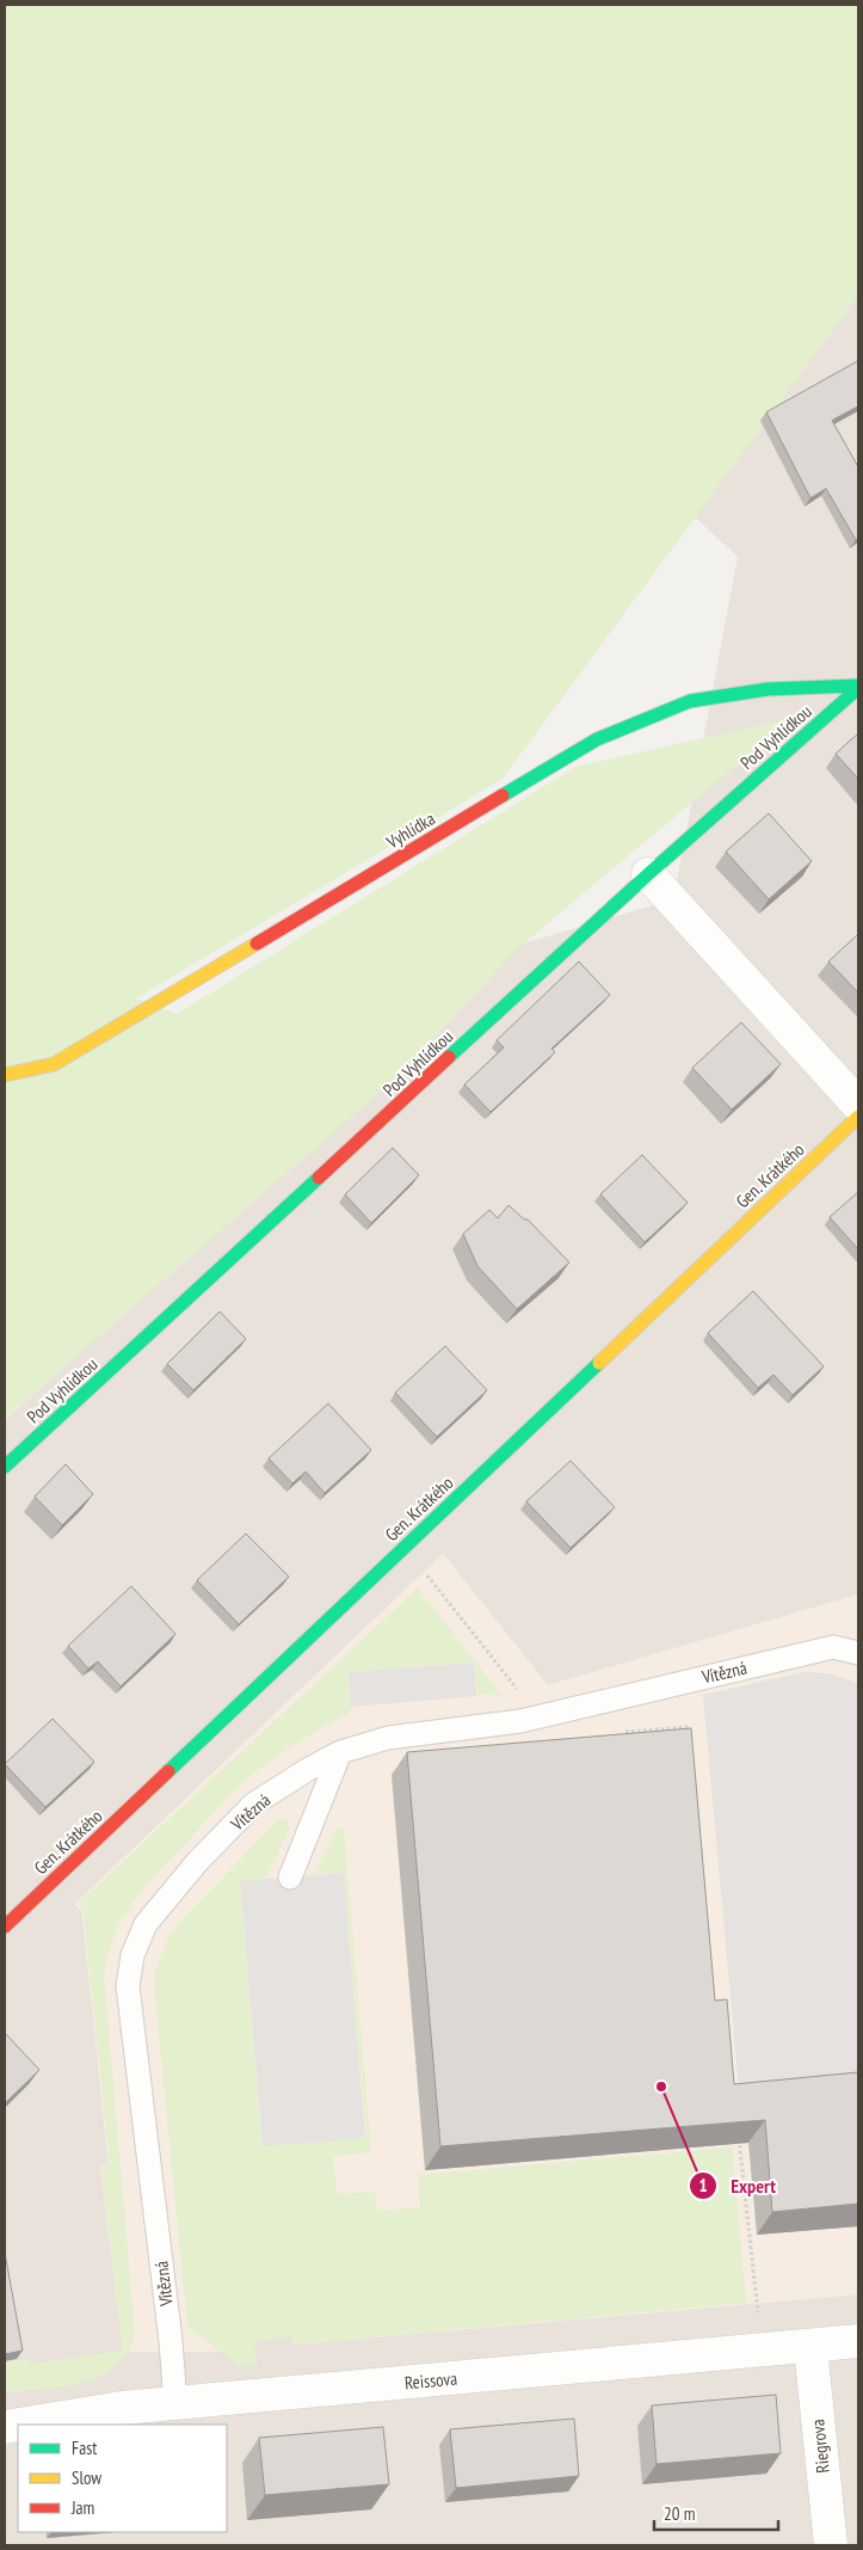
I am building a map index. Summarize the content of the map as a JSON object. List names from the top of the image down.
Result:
{
  "streets": {
    "street": [
      "Pod Vyhlídkou",
      "Vyhlídka",
      "Gen. Krátkého",
      "Reissova",
      "Riegrova"
    ],
    "lane": ["Vítězná"]
  },
  "crossings": [
    ["Pod Vyhlídkou", "Vyhlídka"],
    ["Vítězná", "Reissova"],
    ["Reissova", "Riegrova"]
  ],
  "places": ["Expert"],
  "legend": ["Fast", "Slow", "Jam"],
  "scale_bar": "20 m"
}
